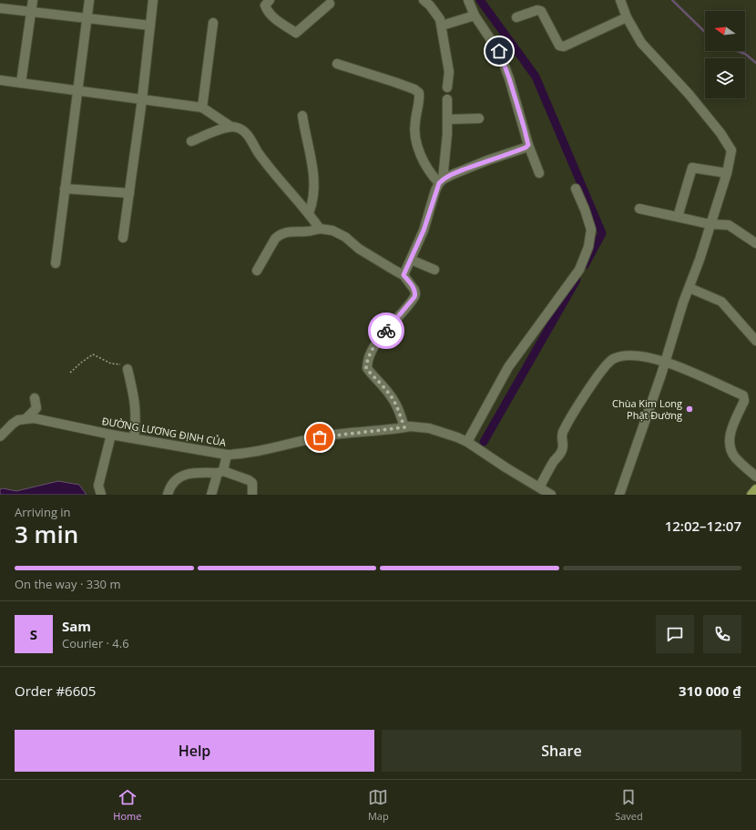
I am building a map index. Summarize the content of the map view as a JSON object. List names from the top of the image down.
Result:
{
  "streets": {
    "street": ["ĐƯỜNG LƯƠNG ĐỊNH CỦA"]
  },
  "places": ["Chùa Kim Long Phật Đường"],
  "north": "left",
  "page": {
    "heading": ["3 min", "Arriving in", "12:02–12:07"],
    "panel": [
      "Sam",
      "Courier · 4.6",
      "Order #6605",
      "310 000 ₫"
    ],
    "bar": "On the way · 330 m",
    "round": "S",
    "buttons": ["Help", "Share"],
    "tabs": ["Home", "Map", "Saved"]
  }
}
